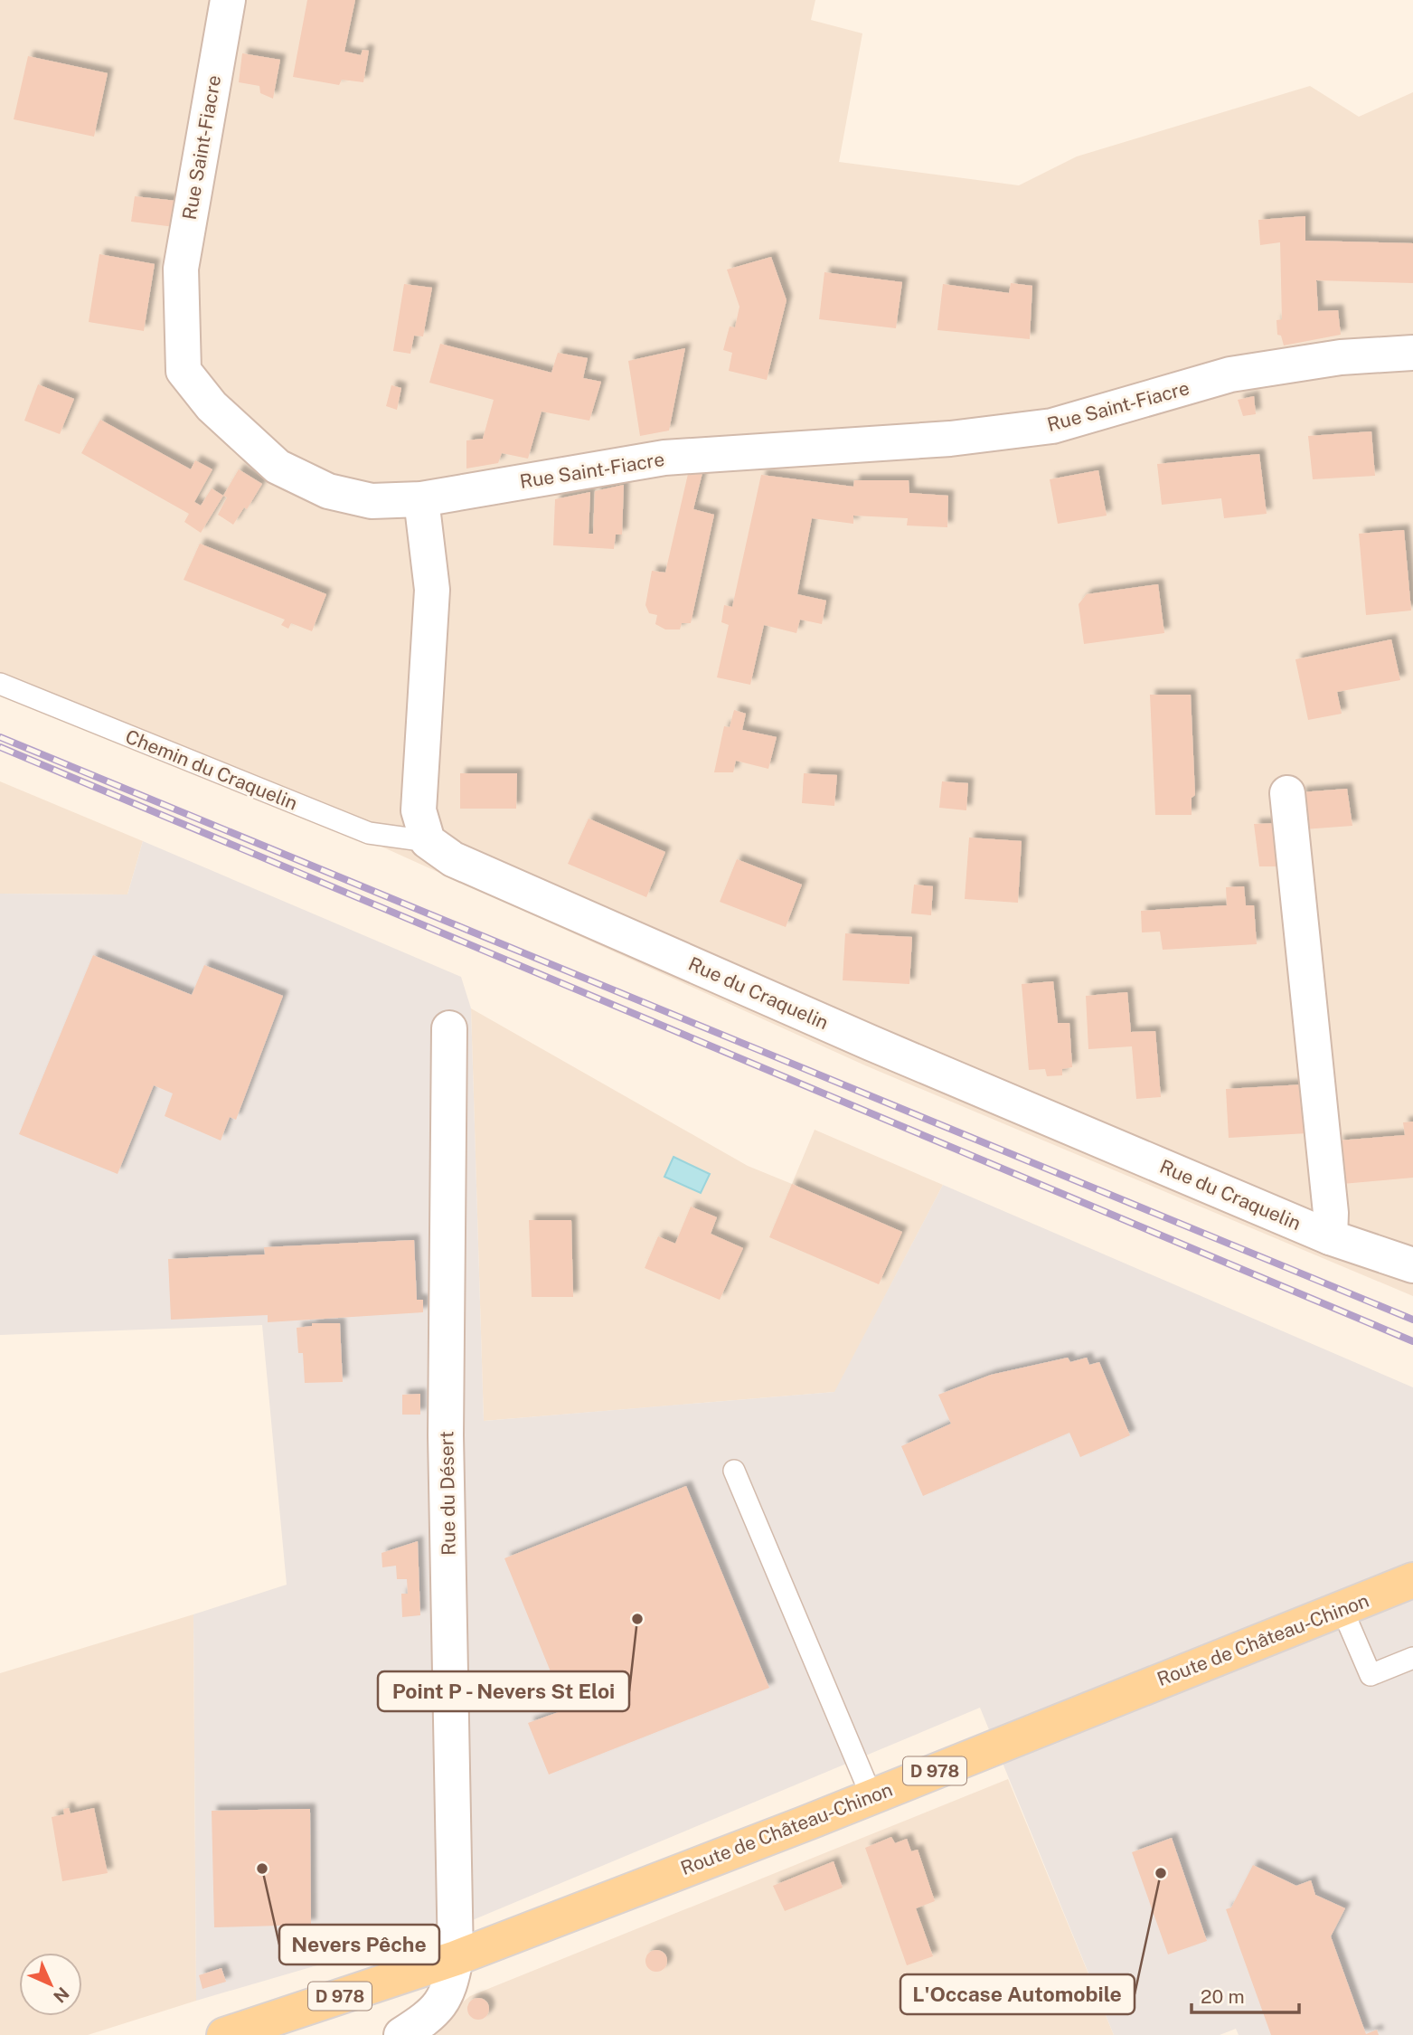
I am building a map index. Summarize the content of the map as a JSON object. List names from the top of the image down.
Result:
{
  "streets": {
    "main road": ["Route de Château-Chinon", "D 978"],
    "street": ["Rue Saint-Fiacre", "Rue du Craquelin", "Rue du Désert"],
    "lane": ["Chemin du Craquelin"]
  },
  "crossings": [
    ["Chemin du Craquelin", "Rue du Craquelin"],
    ["Rue du Désert", "Route de Château-Chinon"]
  ],
  "places": ["Point P - Nevers St Eloi", "Nevers Pêche", "L'Occase Automobile"],
  "scale_bar": "20 m",
  "north": "bottom right"
}
